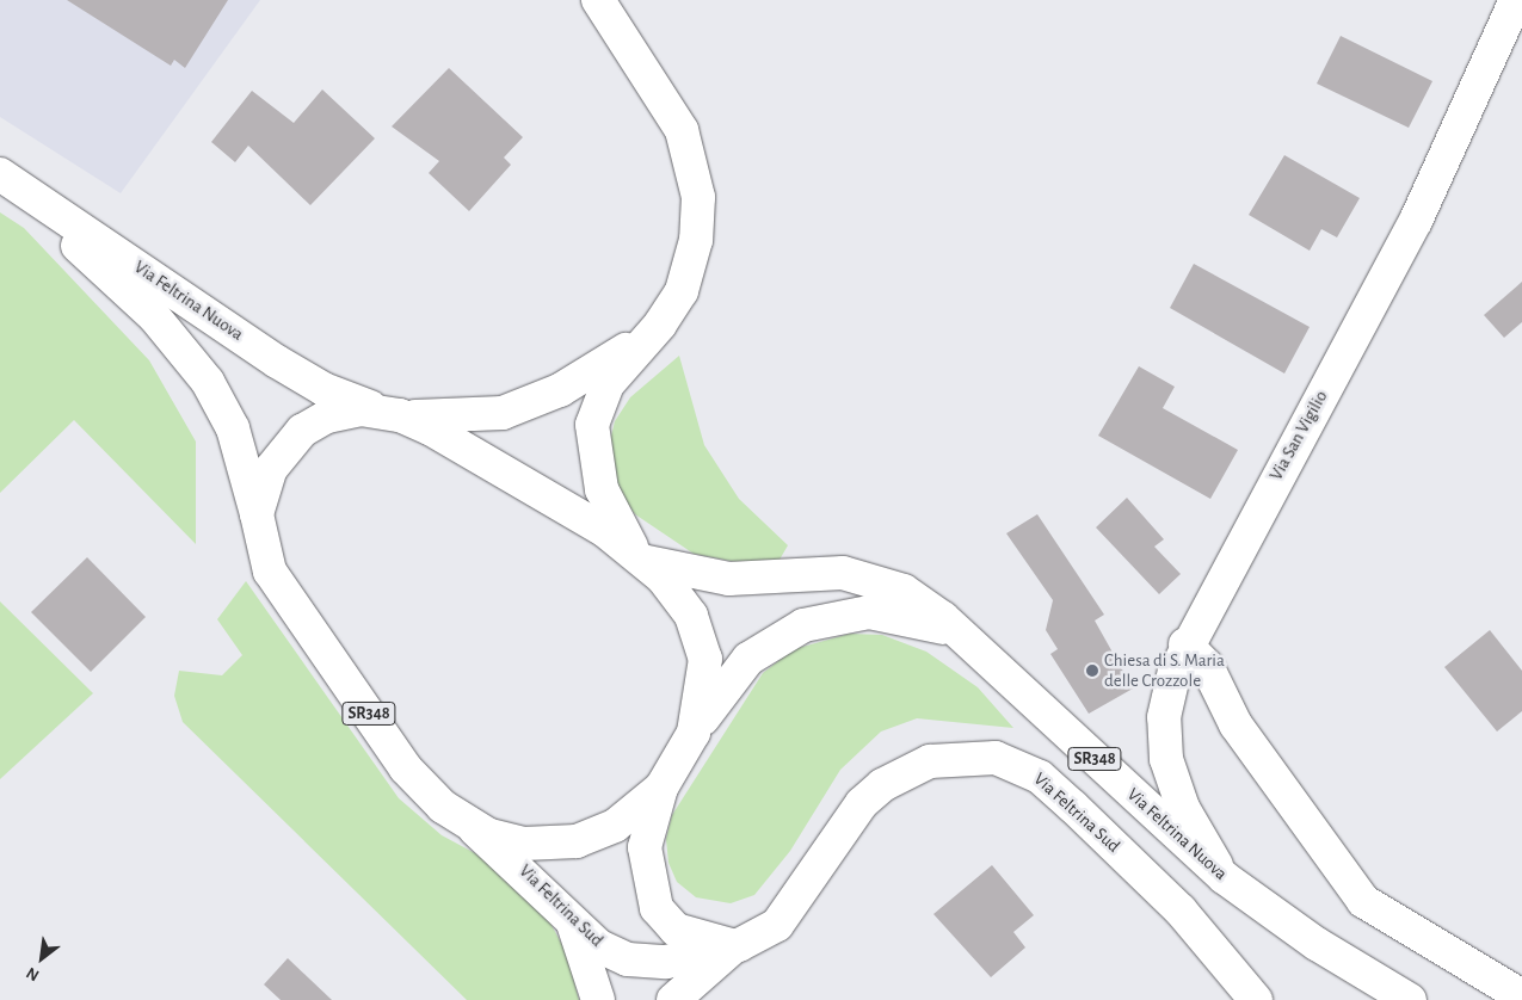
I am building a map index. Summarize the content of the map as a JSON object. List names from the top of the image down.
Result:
{
  "streets": {
    "main road": [
      "Via Feltrina Nuova",
      "Via San Vigilio",
      "SR348",
      "Via Feltrina Sud"
    ]
  },
  "crossings": [
    ["Via Feltrina Nuova", "Via San Vigilio"],
    ["Via Feltrina Nuova", "SR348"],
    ["SR348", "Via Feltrina Sud"]
  ],
  "places": ["Chiesa di S. Maria delle Crozzole"],
  "north": "bottom left"
}
